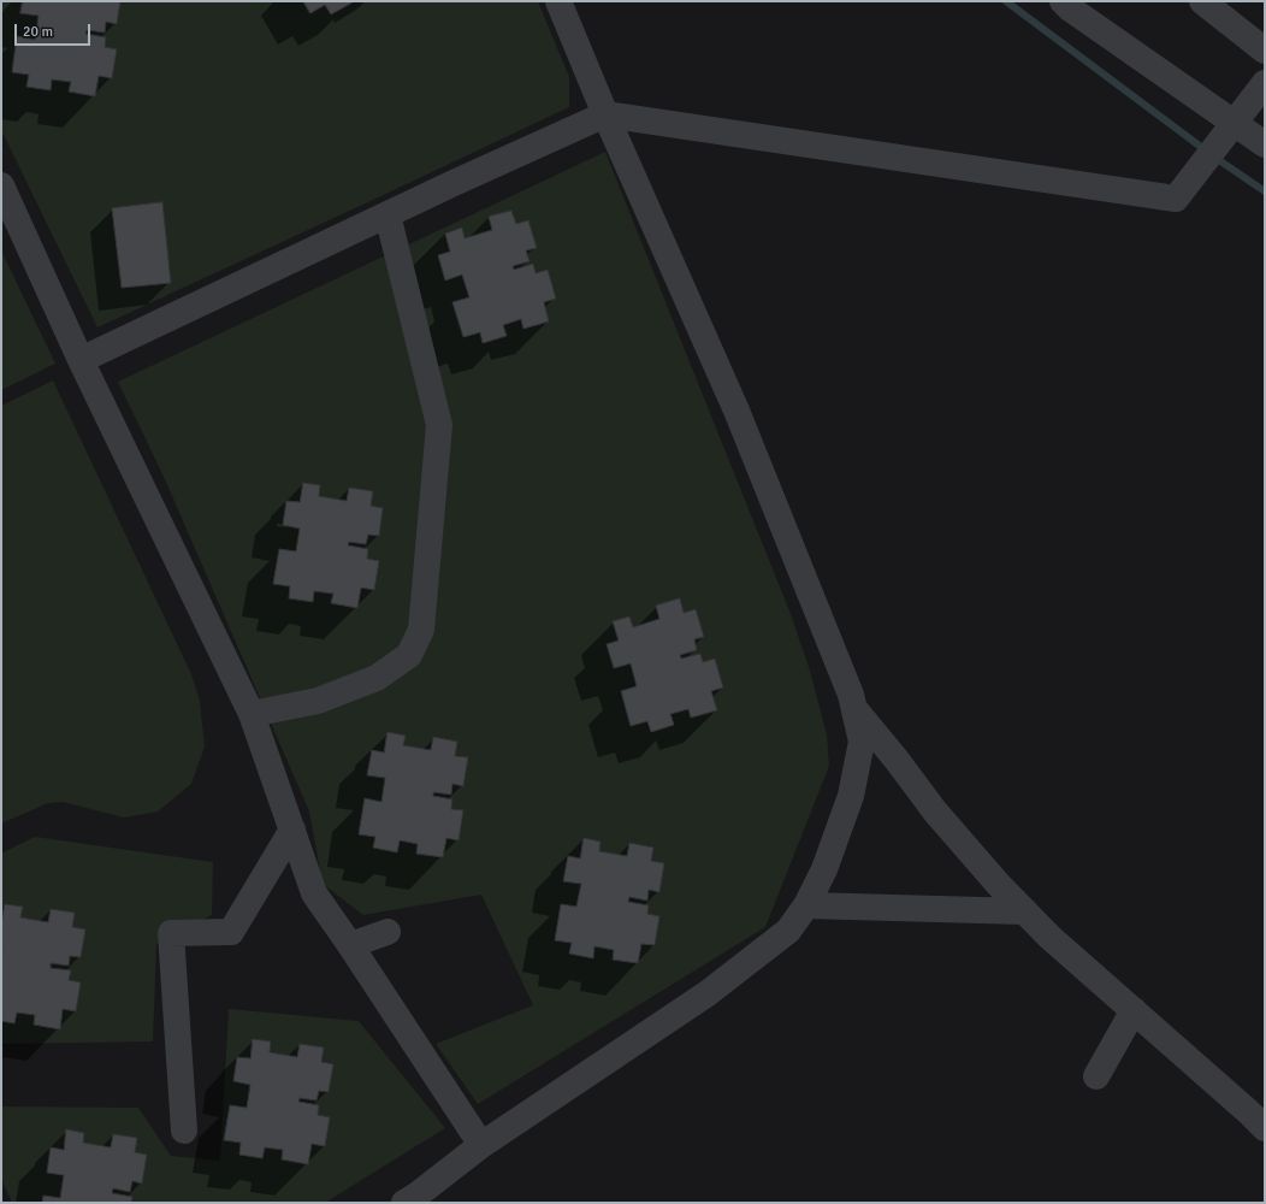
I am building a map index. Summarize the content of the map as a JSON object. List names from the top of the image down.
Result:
{
  "scale_bar": "20 m"
}
